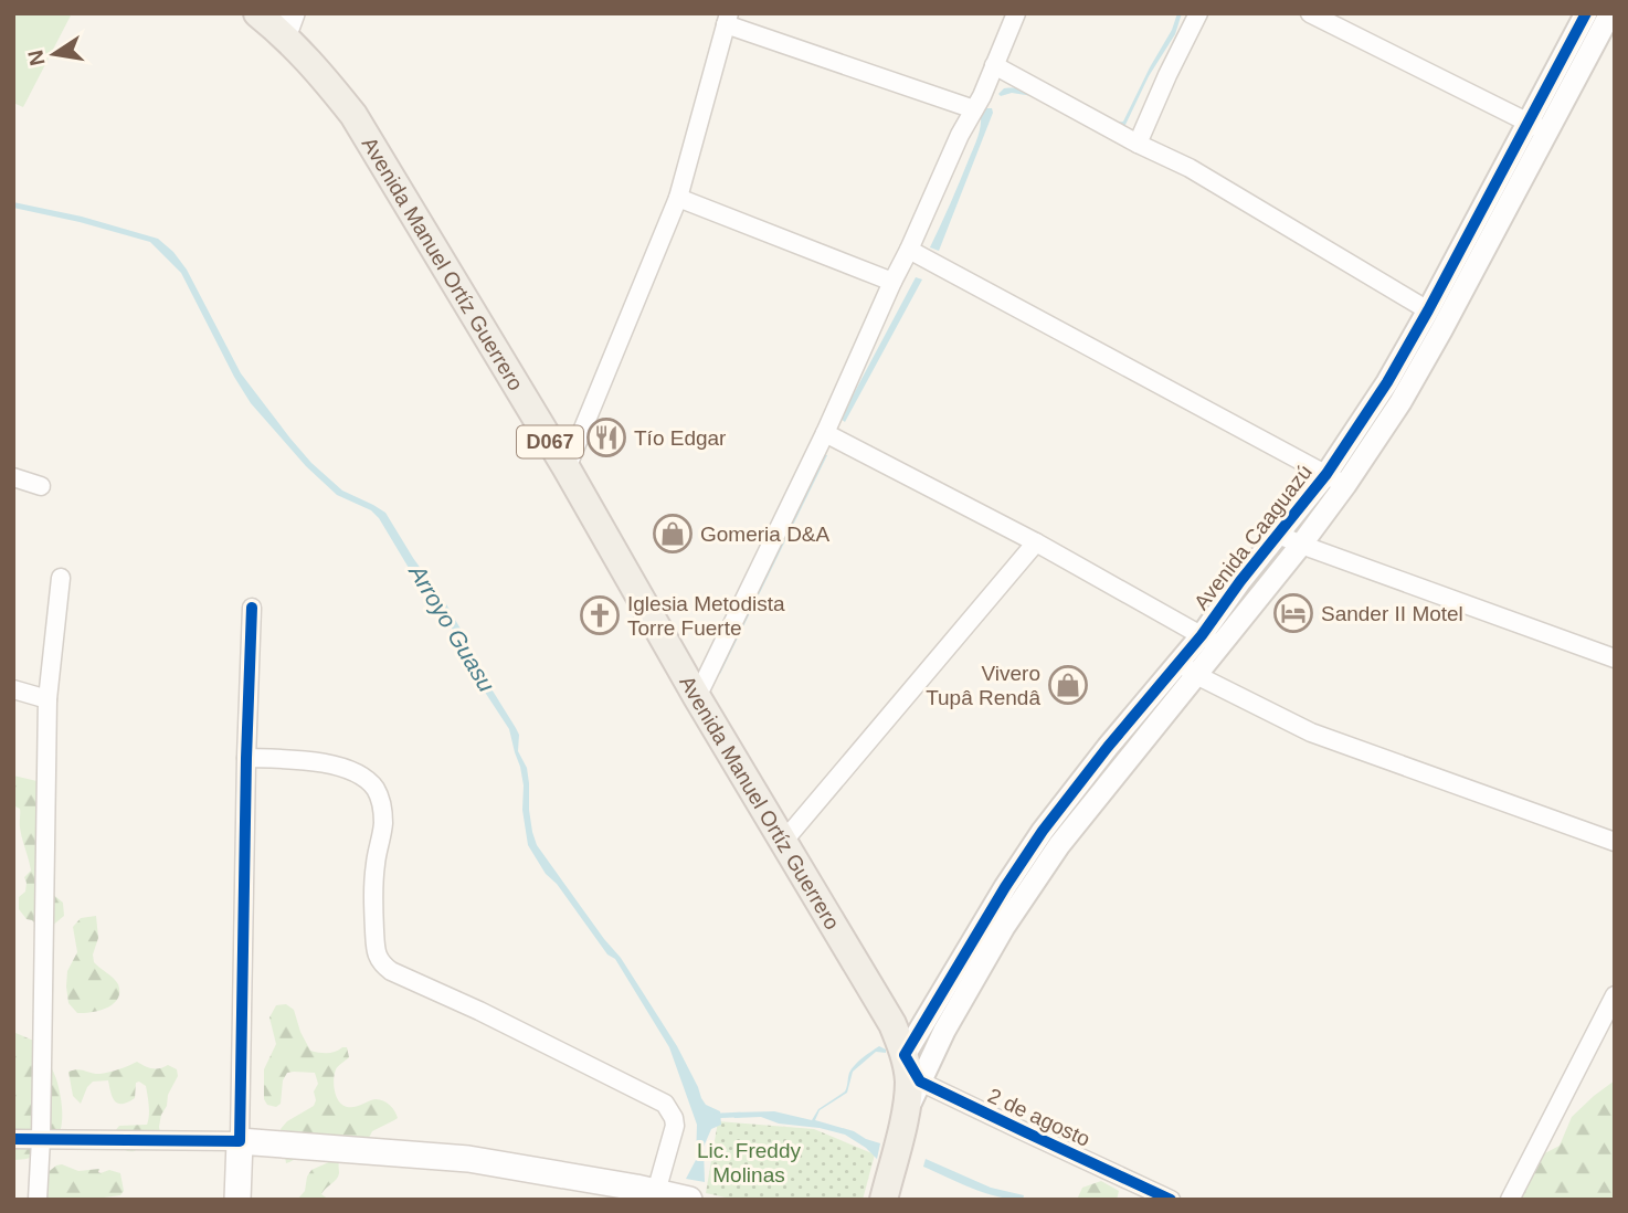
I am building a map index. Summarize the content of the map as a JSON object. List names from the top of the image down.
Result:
{
  "streets": {
    "main road": ["Avenida Manuel Ortíz Guerrero", "D067"],
    "street": ["Avenida Caaguazú", "2 de agosto"]
  },
  "crossings": [
    ["Avenida Manuel Ortíz Guerrero", "D067"],
    ["Avenida Manuel Ortíz Guerrero", "Avenida Caaguazú"],
    ["D067", "Avenida Caaguazú"],
    ["Avenida Caaguazú", "2 de agosto"]
  ],
  "water": ["Arroyo Guasu"],
  "parks": ["Lic. Freddy Molinas"],
  "places": {
    "restaurant": ["Tío Edgar"],
    "shop": ["Gomeria D&A", "Vivero Tupâ Rendâ"],
    "hotel": ["Sander II Motel"],
    "church": ["Iglesia Metodista Torre Fuerte"]
  },
  "north": "left"
}
